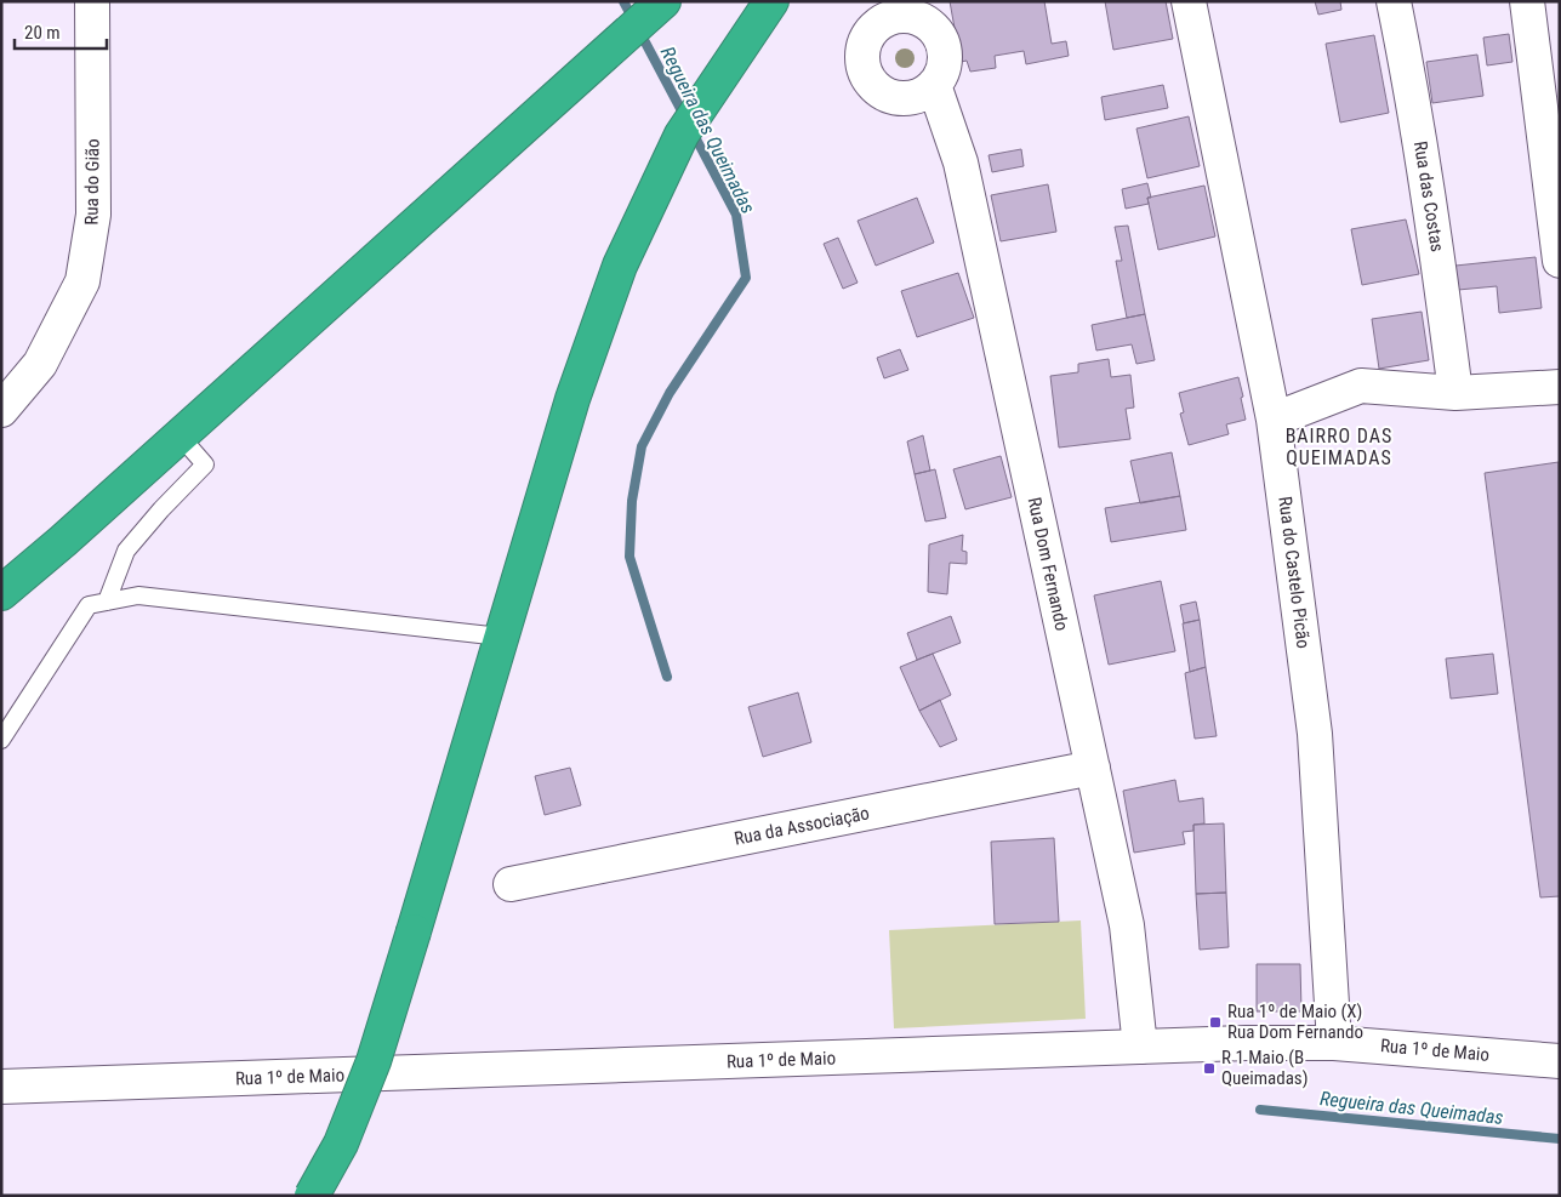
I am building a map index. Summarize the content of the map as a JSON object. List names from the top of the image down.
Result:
{
  "streets": {
    "street": [
      "Rua do Gião",
      "Rua das Costas",
      "Rua Dom Fernando",
      "Rua do Castelo Picão",
      "Rua da Associação",
      "Rua 1º de Maio"
    ]
  },
  "crossings": [
    ["Rua Dom Fernando", "Rua da Associação"],
    ["Rua Dom Fernando", "Rua 1º de Maio"],
    ["Rua do Castelo Picão", "Rua 1º de Maio"]
  ],
  "districts": ["BAIRRO DAS QUEIMADAS"],
  "water": ["Regueira das Queimadas"],
  "places": {
    "transit": ["Rua 1º de Maio (X) Rua Dom Fernando", "R 1 Maio (B Queimadas)"]
  },
  "scale_bar": "20 m"
}
